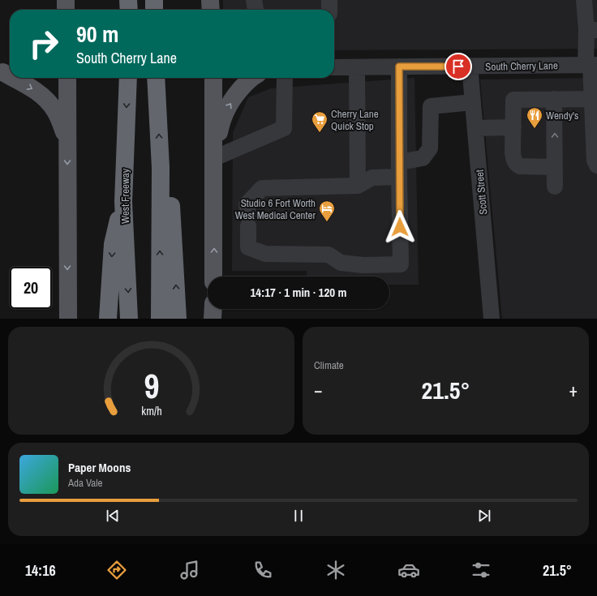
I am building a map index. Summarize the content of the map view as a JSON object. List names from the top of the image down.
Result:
{
  "streets": {
    "highway": ["West Freeway"],
    "street": ["South Cherry Lane", "Scott Street"]
  },
  "crossings": [
    ["South Cherry Lane", "Scott Street"]
  ],
  "places": {
    "restaurant": ["Wendy's"],
    "supermarket": ["Cherry Lane Quick Stop"],
    "hotel": ["Studio 6 Fort Worth West Medical Center"]
  },
  "page": {
    "turn": ["90 m", "South Cherry Lane"],
    "limit": "20",
    "trip": "14:17 · 1 min · 120 m",
    "tile": "Climate",
    "heat": ["−", "21.5°", "+"],
    "song": ["Paper Moons", "Ada Vale"],
    "tabs": ["14:16", "21.5°"],
    "gauge": ["9", "km/h"]
  }
}
